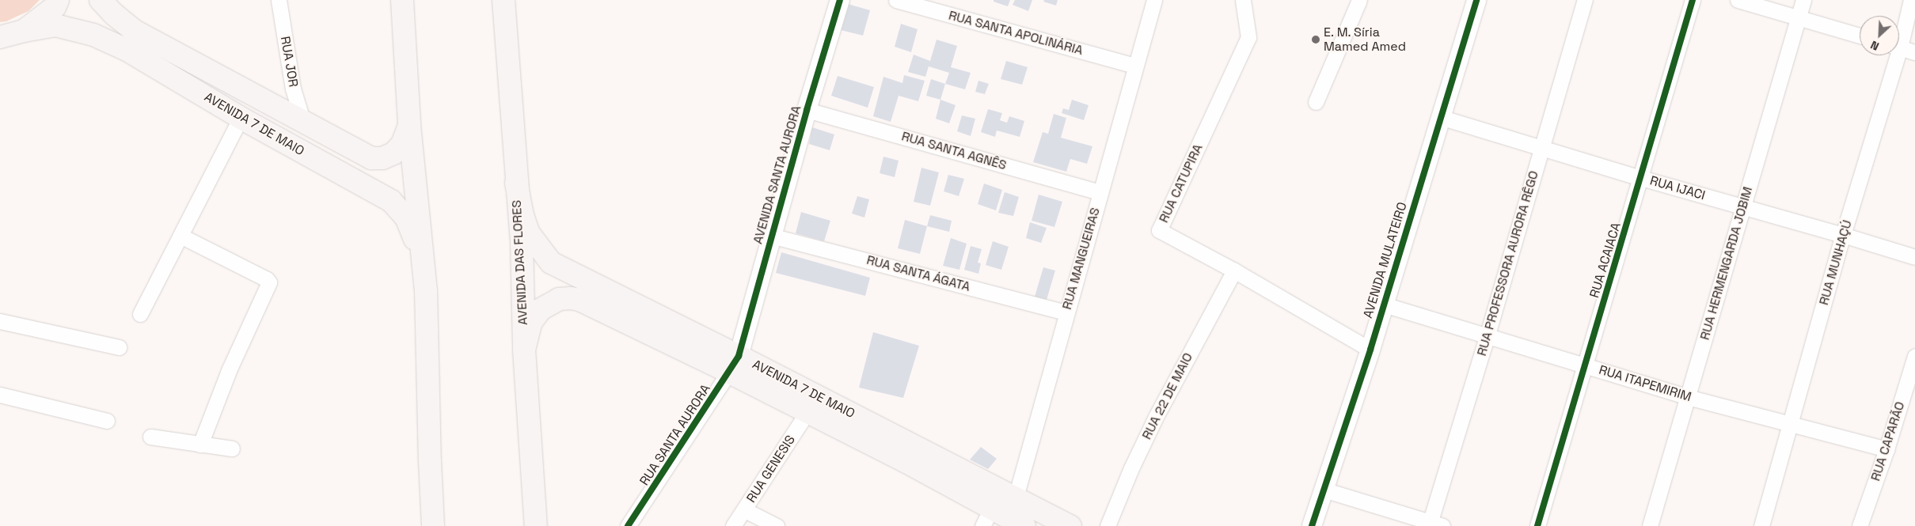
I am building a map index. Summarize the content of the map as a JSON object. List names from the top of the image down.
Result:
{
  "streets": {
    "main road": ["AVENIDA 7 DE MAIO", "AVENIDA DAS FLORES"],
    "street": [
      "RUA SANTA APOLINÁRIA",
      "RUA JOR",
      "RUA SANTA AGNÊS",
      "AVENIDA SANTA AURORA",
      "RUA CATUPIRA",
      "RUA IJACI",
      "RUA MANGUEIRAS",
      "AVENIDA MULATEIRO",
      "RUA ACAIACA",
      "RUA MUNHAÇÚ",
      "RUA PROFESSORA AURORA RÊGO",
      "RUA HERMENGARDA JOBIM",
      "RUA SANTA ÁGATA",
      "RUA ITAPEMIRIM",
      "RUA 22 DE MAIO",
      "RUA SANTA AURORA",
      "RUA CAPARÃO",
      "RUA GENESIS"
    ]
  },
  "crossings": [
    ["RUA SANTA APOLINÁRIA", "RUA MANGUEIRAS"],
    ["RUA JOR", "AVENIDA 7 DE MAIO"],
    ["AVENIDA 7 DE MAIO", "AVENIDA SANTA AURORA"],
    ["AVENIDA 7 DE MAIO", "RUA MANGUEIRAS"],
    ["AVENIDA 7 DE MAIO", "AVENIDA DAS FLORES"],
    ["AVENIDA 7 DE MAIO", "RUA SANTA AURORA"],
    ["AVENIDA 7 DE MAIO", "RUA GENESIS"],
    ["RUA SANTA AGNÊS", "AVENIDA SANTA AURORA"],
    ["RUA SANTA AGNÊS", "RUA MANGUEIRAS"],
    ["AVENIDA SANTA AURORA", "RUA SANTA ÁGATA"],
    ["AVENIDA SANTA AURORA", "RUA SANTA AURORA"],
    ["RUA CATUPIRA", "AVENIDA MULATEIRO"],
    ["RUA CATUPIRA", "RUA 22 DE MAIO"],
    ["RUA IJACI", "AVENIDA MULATEIRO"],
    ["RUA IJACI", "RUA ACAIACA"],
    ["RUA IJACI", "RUA MUNHAÇÚ"],
    ["RUA IJACI", "RUA PROFESSORA AURORA RÊGO"],
    ["RUA IJACI", "RUA HERMENGARDA JOBIM"],
    ["RUA MANGUEIRAS", "RUA SANTA ÁGATA"],
    ["AVENIDA MULATEIRO", "RUA ITAPEMIRIM"],
    ["RUA ACAIACA", "RUA ITAPEMIRIM"],
    ["RUA MUNHAÇÚ", "RUA ITAPEMIRIM"],
    ["RUA PROFESSORA AURORA RÊGO", "RUA ITAPEMIRIM"],
    ["RUA HERMENGARDA JOBIM", "RUA ITAPEMIRIM"],
    ["RUA ITAPEMIRIM", "RUA CAPARÃO"]
  ],
  "places": ["E. M. Síria Mamed Amed"],
  "north": "bottom left"
}
